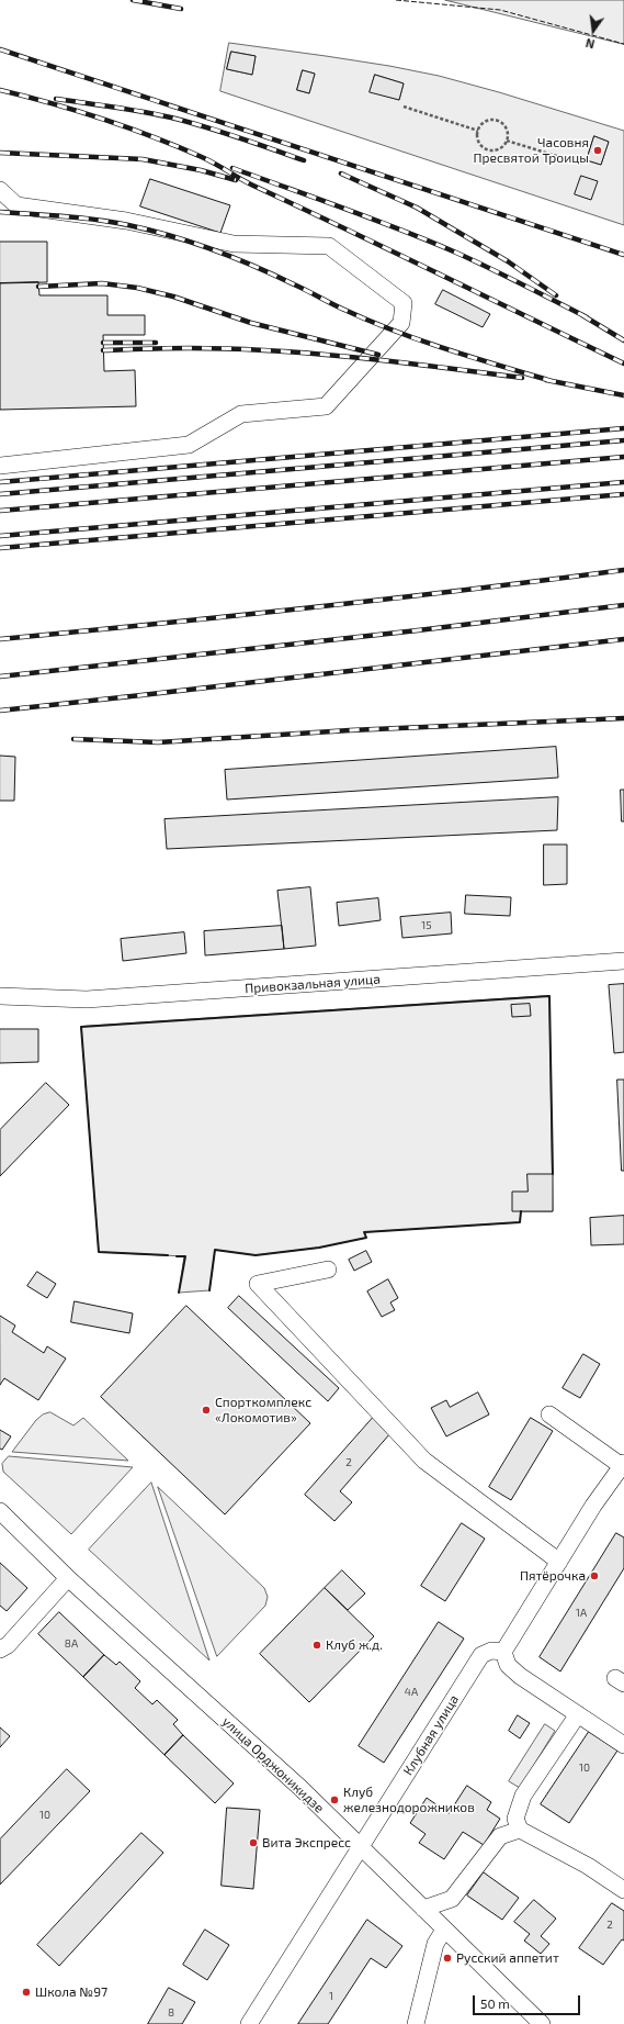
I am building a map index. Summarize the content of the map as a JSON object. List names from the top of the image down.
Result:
{
  "streets": {
    "street": ["Привокзальная улица", "Клубная улица", "улица Орджоникидзе"]
  },
  "crossings": [
    ["Клубная улица", "улица Орджоникидзе"]
  ],
  "places": [
    "Часовня Пресвятой Троицы",
    "Спорткомплекс «Локомотив»",
    "Пятёрочка",
    "Клуб ж.д.",
    "Клуб железнодорожников",
    "Вита Экспресс",
    "Русский аппетит",
    "Школа №97"
  ],
  "house_numbers": [
    "15",
    "2",
    "1А",
    "8А",
    "4А",
    "10",
    "10",
    "2",
    "1",
    "8"
  ],
  "scale_bar": "50 m",
  "north": "bottom"
}
